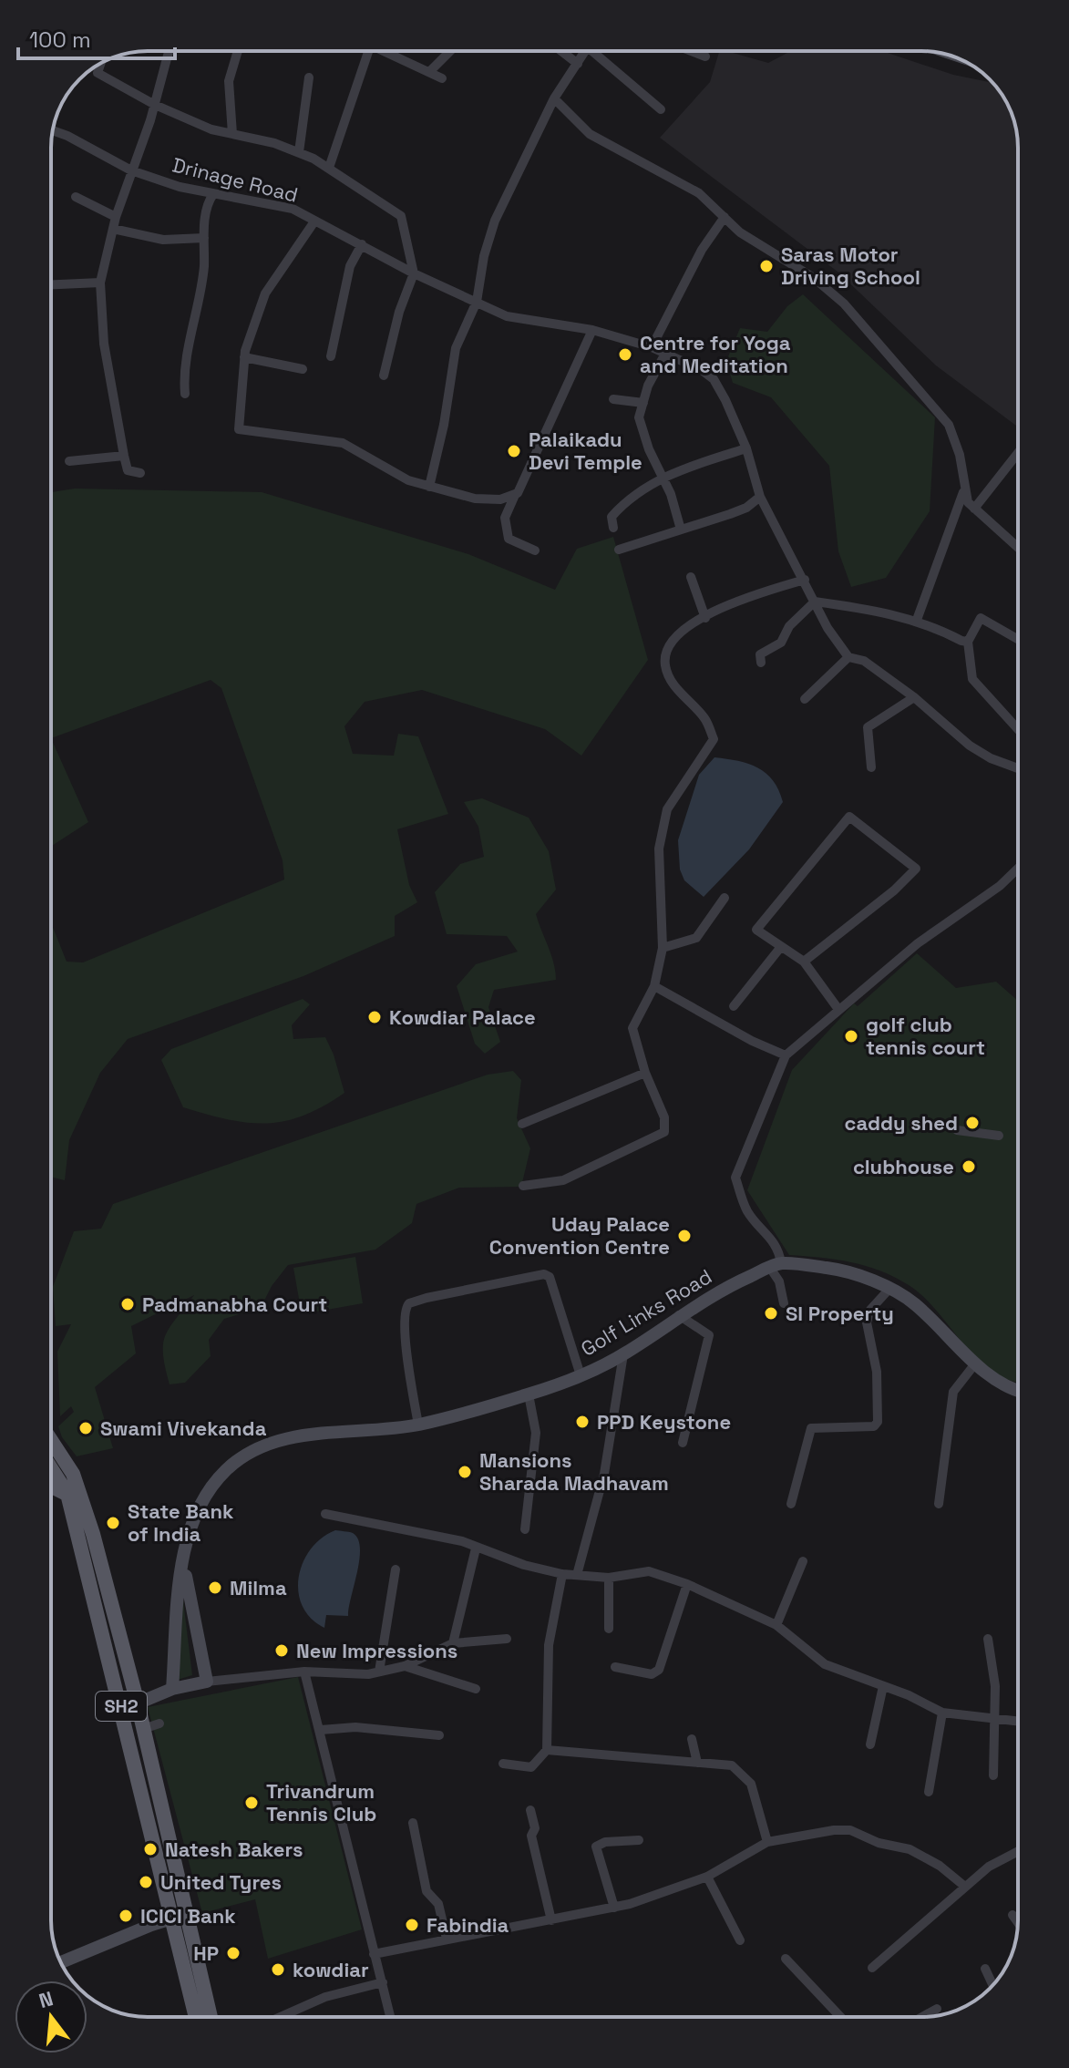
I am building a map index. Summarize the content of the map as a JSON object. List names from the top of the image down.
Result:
{
  "streets": {
    "main road": ["SH2"],
    "street": ["Drinage Road", "Golf Links Road"]
  },
  "places": [
    "Saras Motor Driving School",
    "Centre for Yoga and Meditation",
    "Palaikadu Devi Temple",
    "Kowdiar Palace",
    "golf club tennis court",
    "caddy shed",
    "clubhouse",
    "Uday Palace Convention Centre",
    "Padmanabha Court",
    "SI Property",
    "PPD Keystone",
    "Swami Vivekanda",
    "Mansions Sharada Madhavam",
    "State Bank of India",
    "Milma",
    "New Impressions",
    "Trivandrum Tennis Club",
    "Natesh Bakers",
    "United Tyres",
    "ICICI Bank",
    "Fabindia",
    "HP",
    "kowdiar"
  ],
  "scale_bar": "100 m",
  "north": "top"
}
